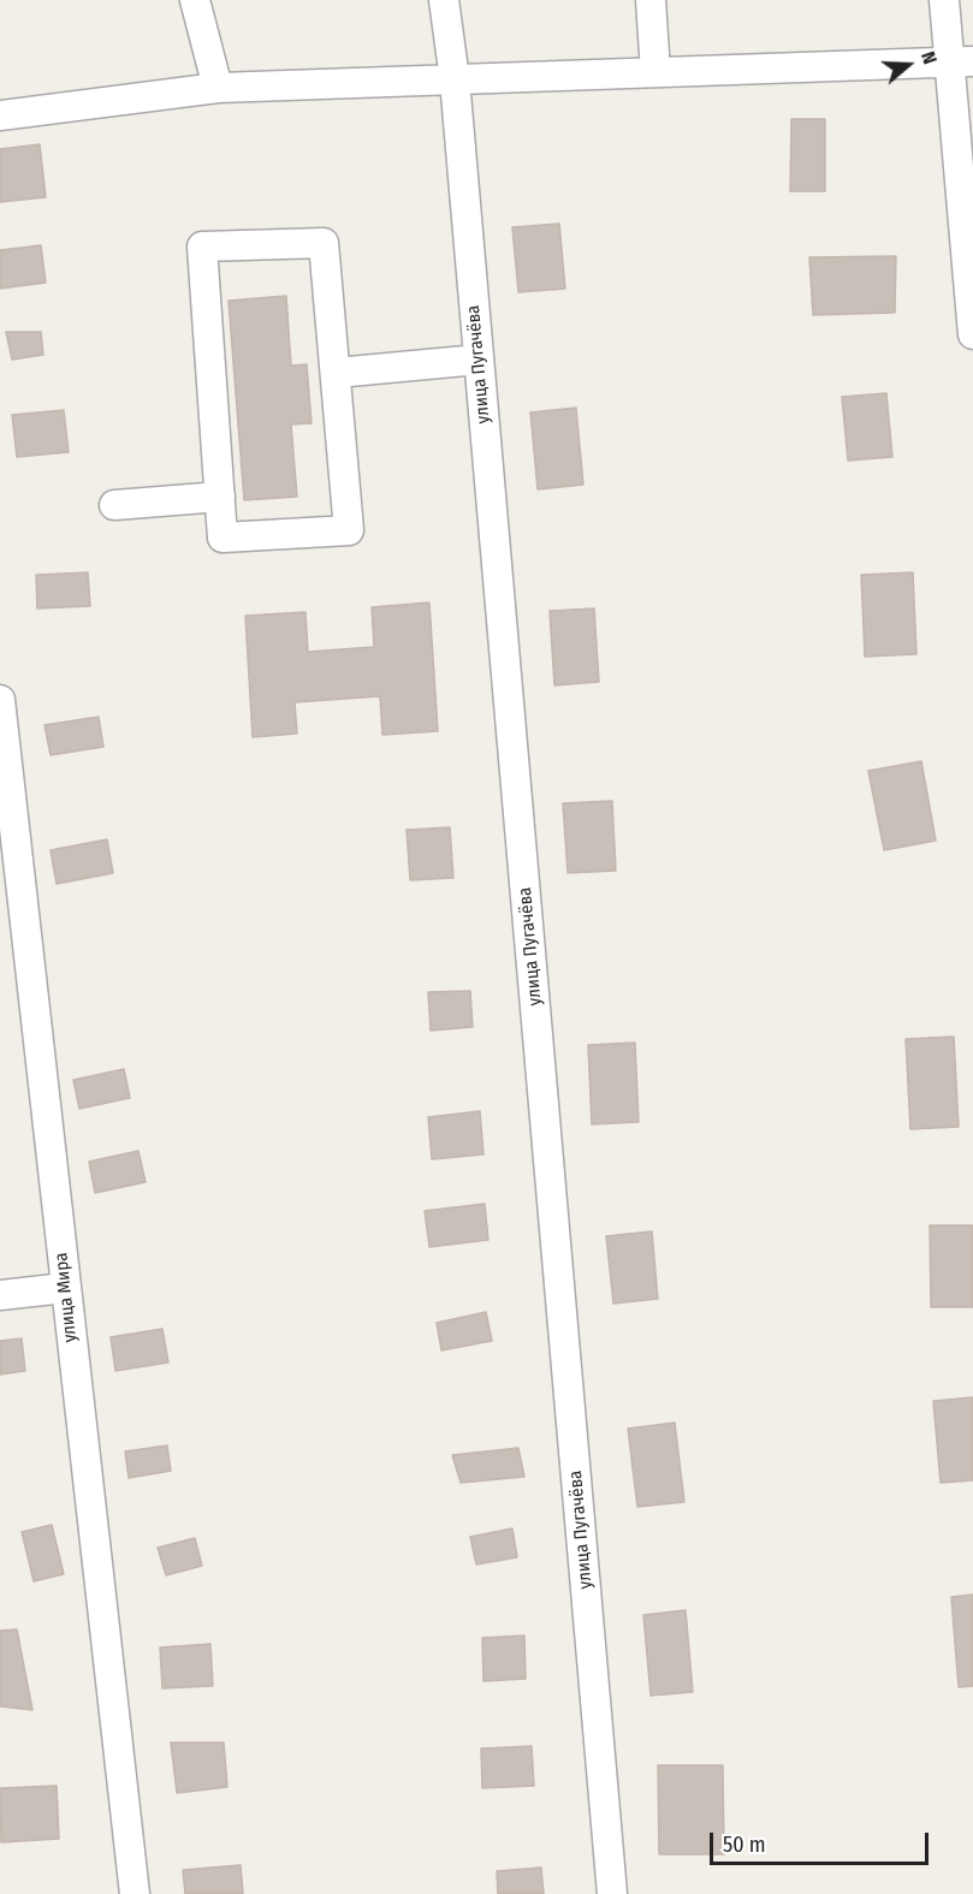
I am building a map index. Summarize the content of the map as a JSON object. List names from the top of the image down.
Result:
{
  "streets": {
    "street": ["улица Пугачёва", "улица Мира"]
  },
  "scale_bar": "50 m",
  "north": "right"
}
